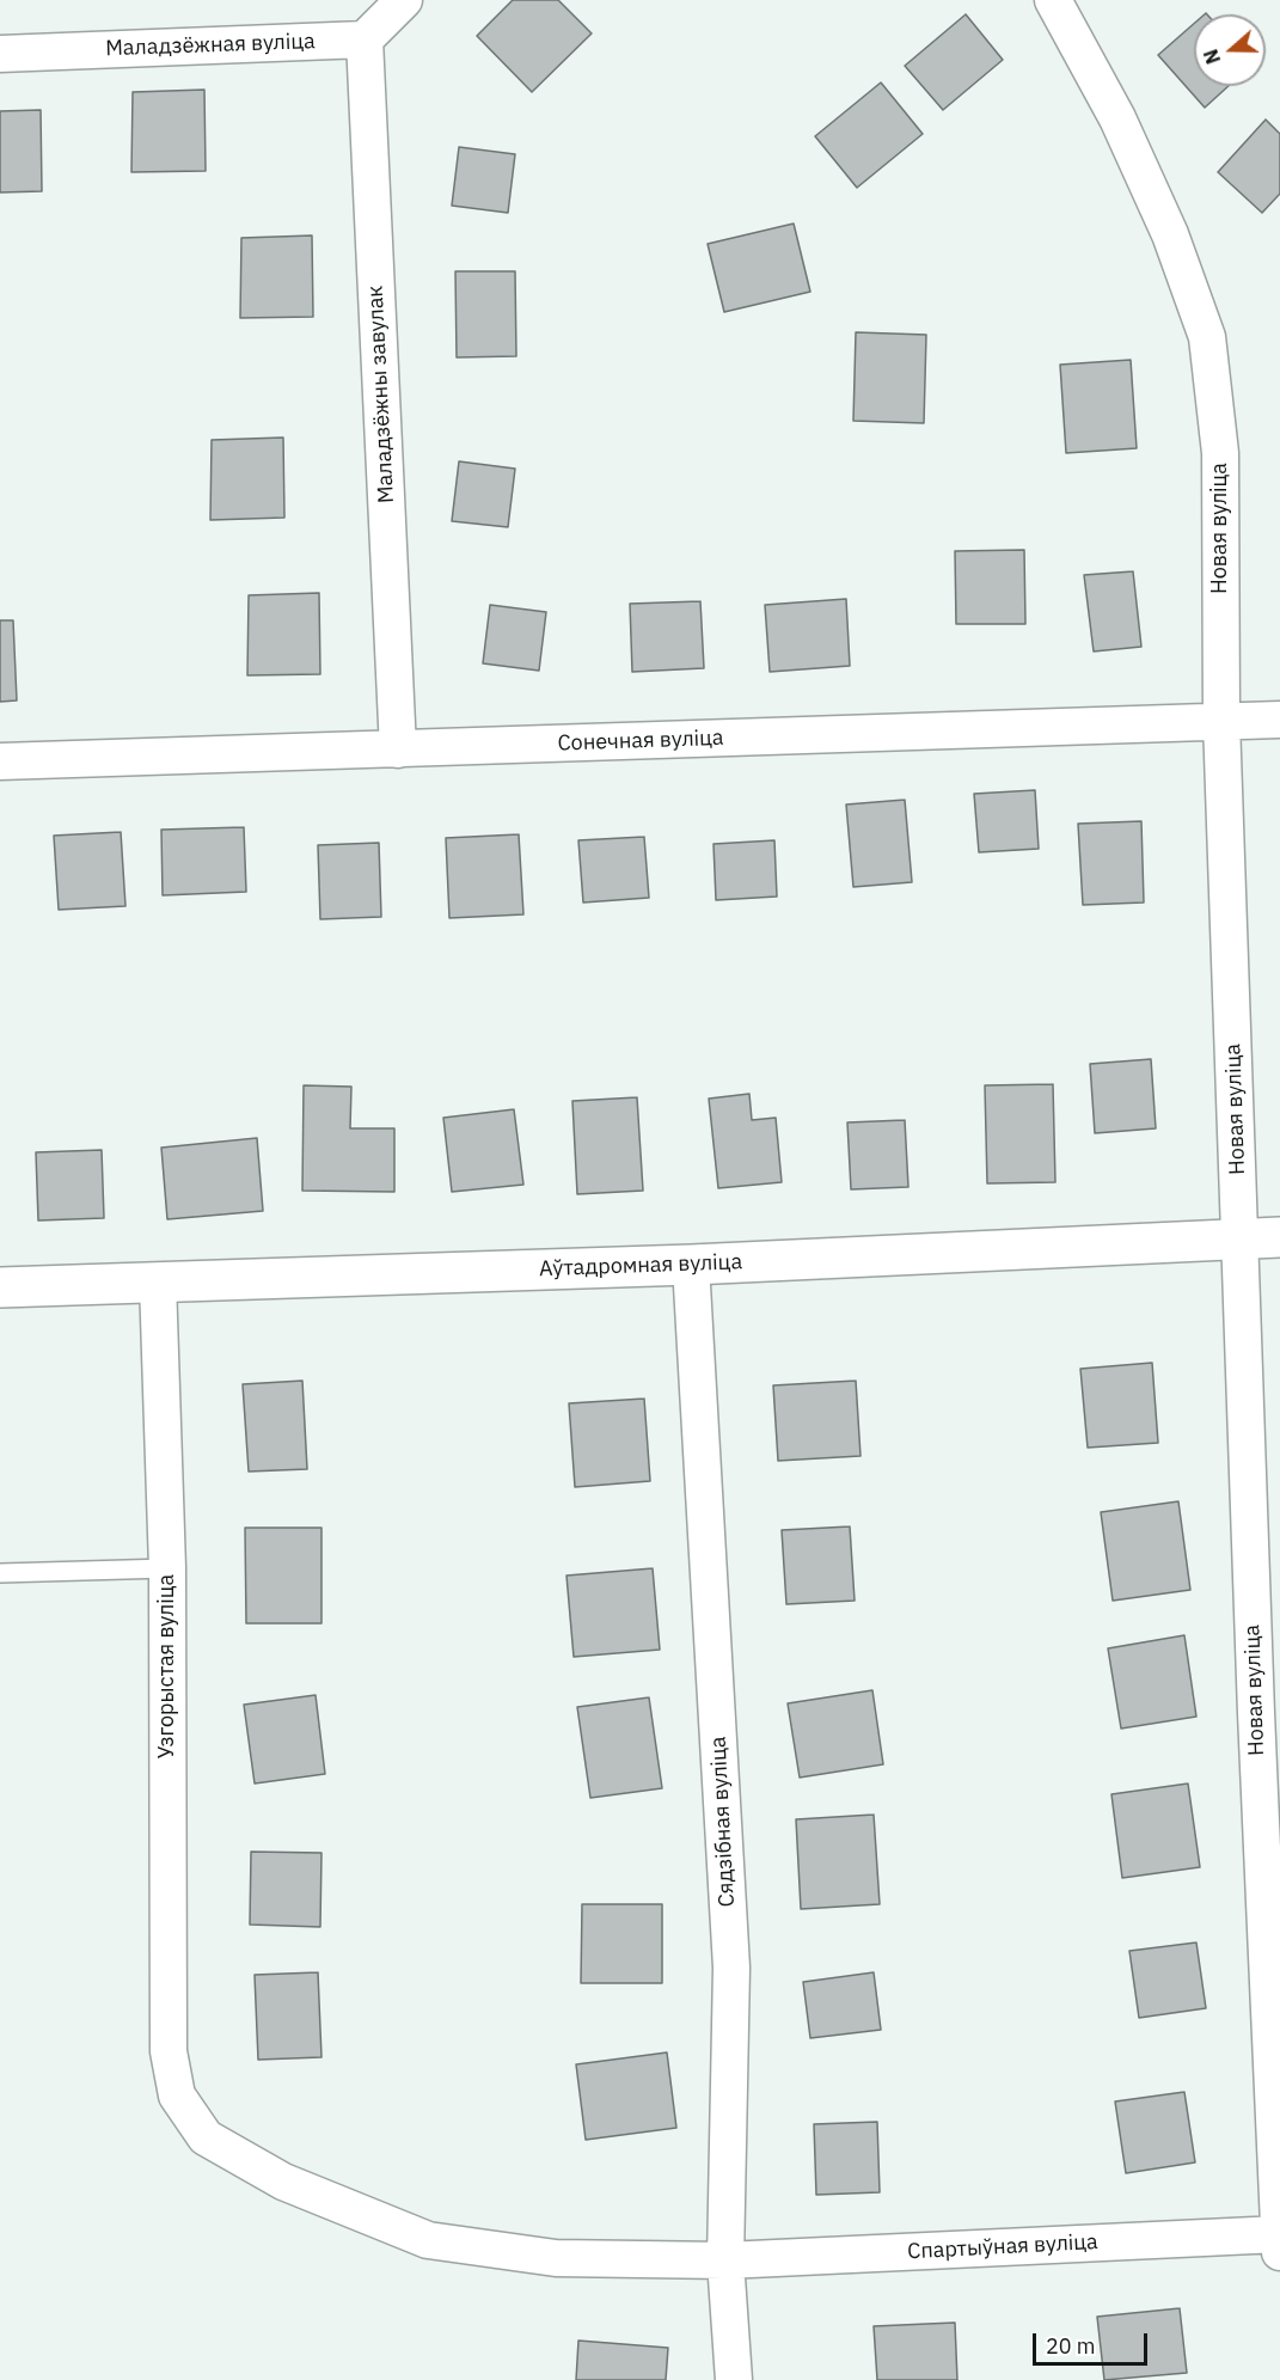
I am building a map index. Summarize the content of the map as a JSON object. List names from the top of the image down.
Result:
{
  "streets": {
    "street": [
      "Маладзёжная вуліца",
      "Маладзёжны завулак",
      "Новая вуліца",
      "Сонечная вуліца",
      "Аўтадромная вуліца",
      "Узгорыстая вуліца",
      "Сядзібная вуліца",
      "Спартыўная вуліца"
    ]
  },
  "crossings": [
    ["Маладзёжная вуліца", "Маладзёжны завулак"],
    ["Маладзёжны завулак", "Сонечная вуліца"],
    ["Новая вуліца", "Сонечная вуліца"],
    ["Новая вуліца", "Аўтадромная вуліца"],
    ["Новая вуліца", "Спартыўная вуліца"],
    ["Аўтадромная вуліца", "Узгорыстая вуліца"],
    ["Аўтадромная вуліца", "Сядзібная вуліца"],
    ["Узгорыстая вуліца", "Сядзібная вуліца"],
    ["Узгорыстая вуліца", "Спартыўная вуліца"],
    ["Сядзібная вуліца", "Спартыўная вуліца"]
  ],
  "scale_bar": "20 m",
  "north": "left"
}
